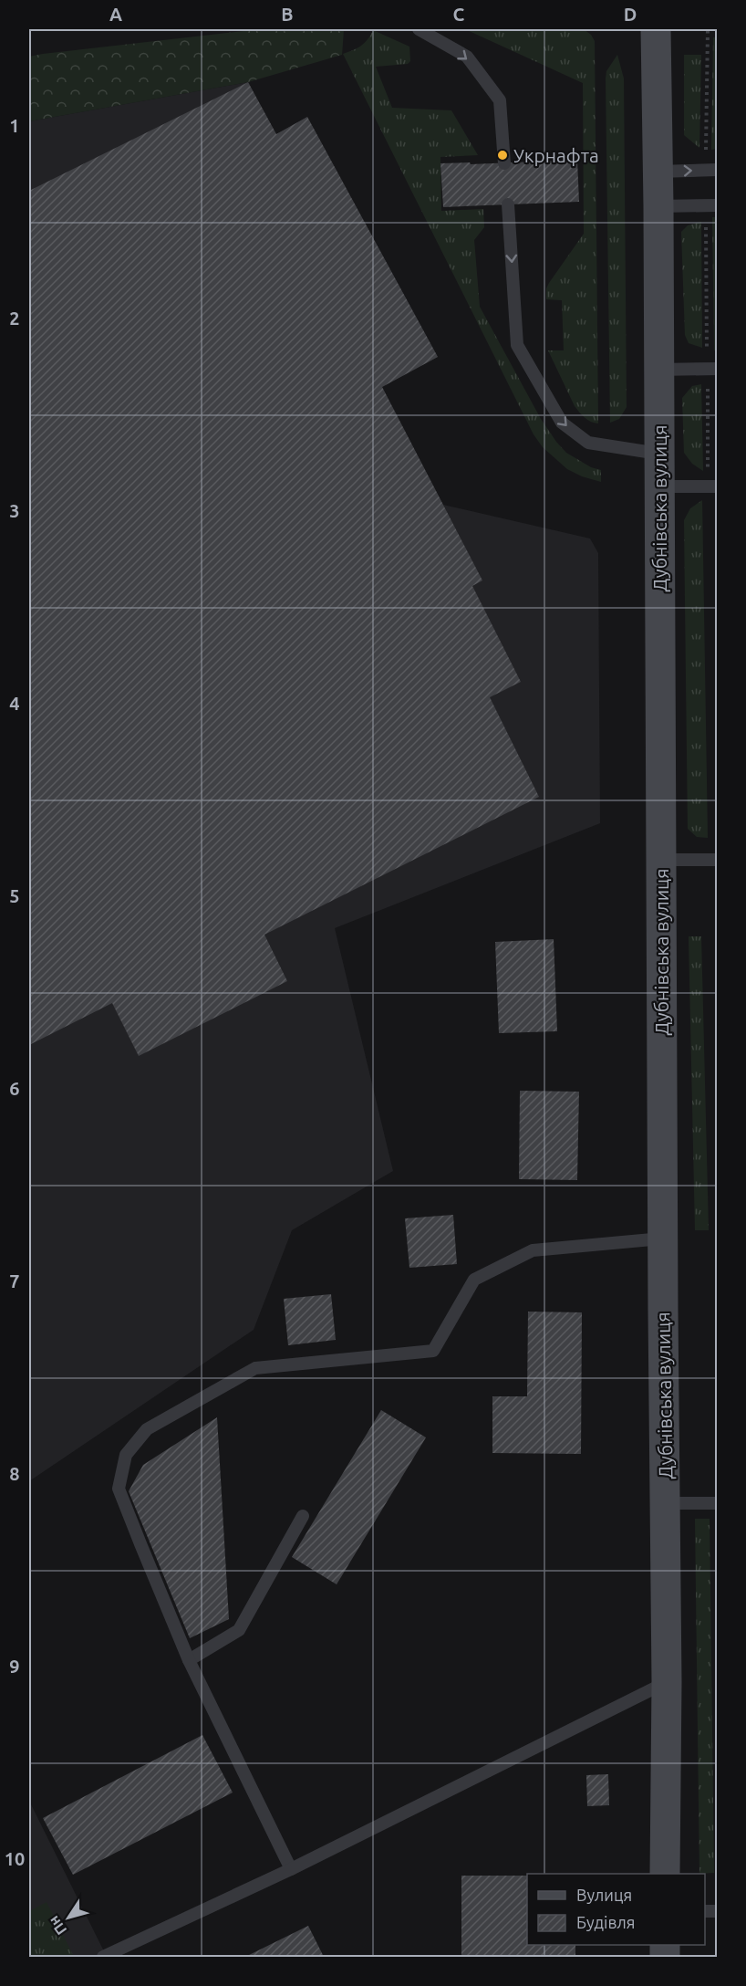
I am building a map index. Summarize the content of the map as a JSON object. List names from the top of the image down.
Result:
{
  "streets": {
    "main road": ["Дубнівська вулиця"]
  },
  "places": ["Укрнафта"],
  "legend": ["Вулиця", "Будівля"],
  "north": "bottom left",
  "grid": {
    "columns": [
      "A",
      "B",
      "C",
      "D"
    ],
    "rows": [
      "1",
      "2",
      "3",
      "4",
      "5",
      "6",
      "7",
      "8",
      "9",
      "10"
    ]
  }
}
